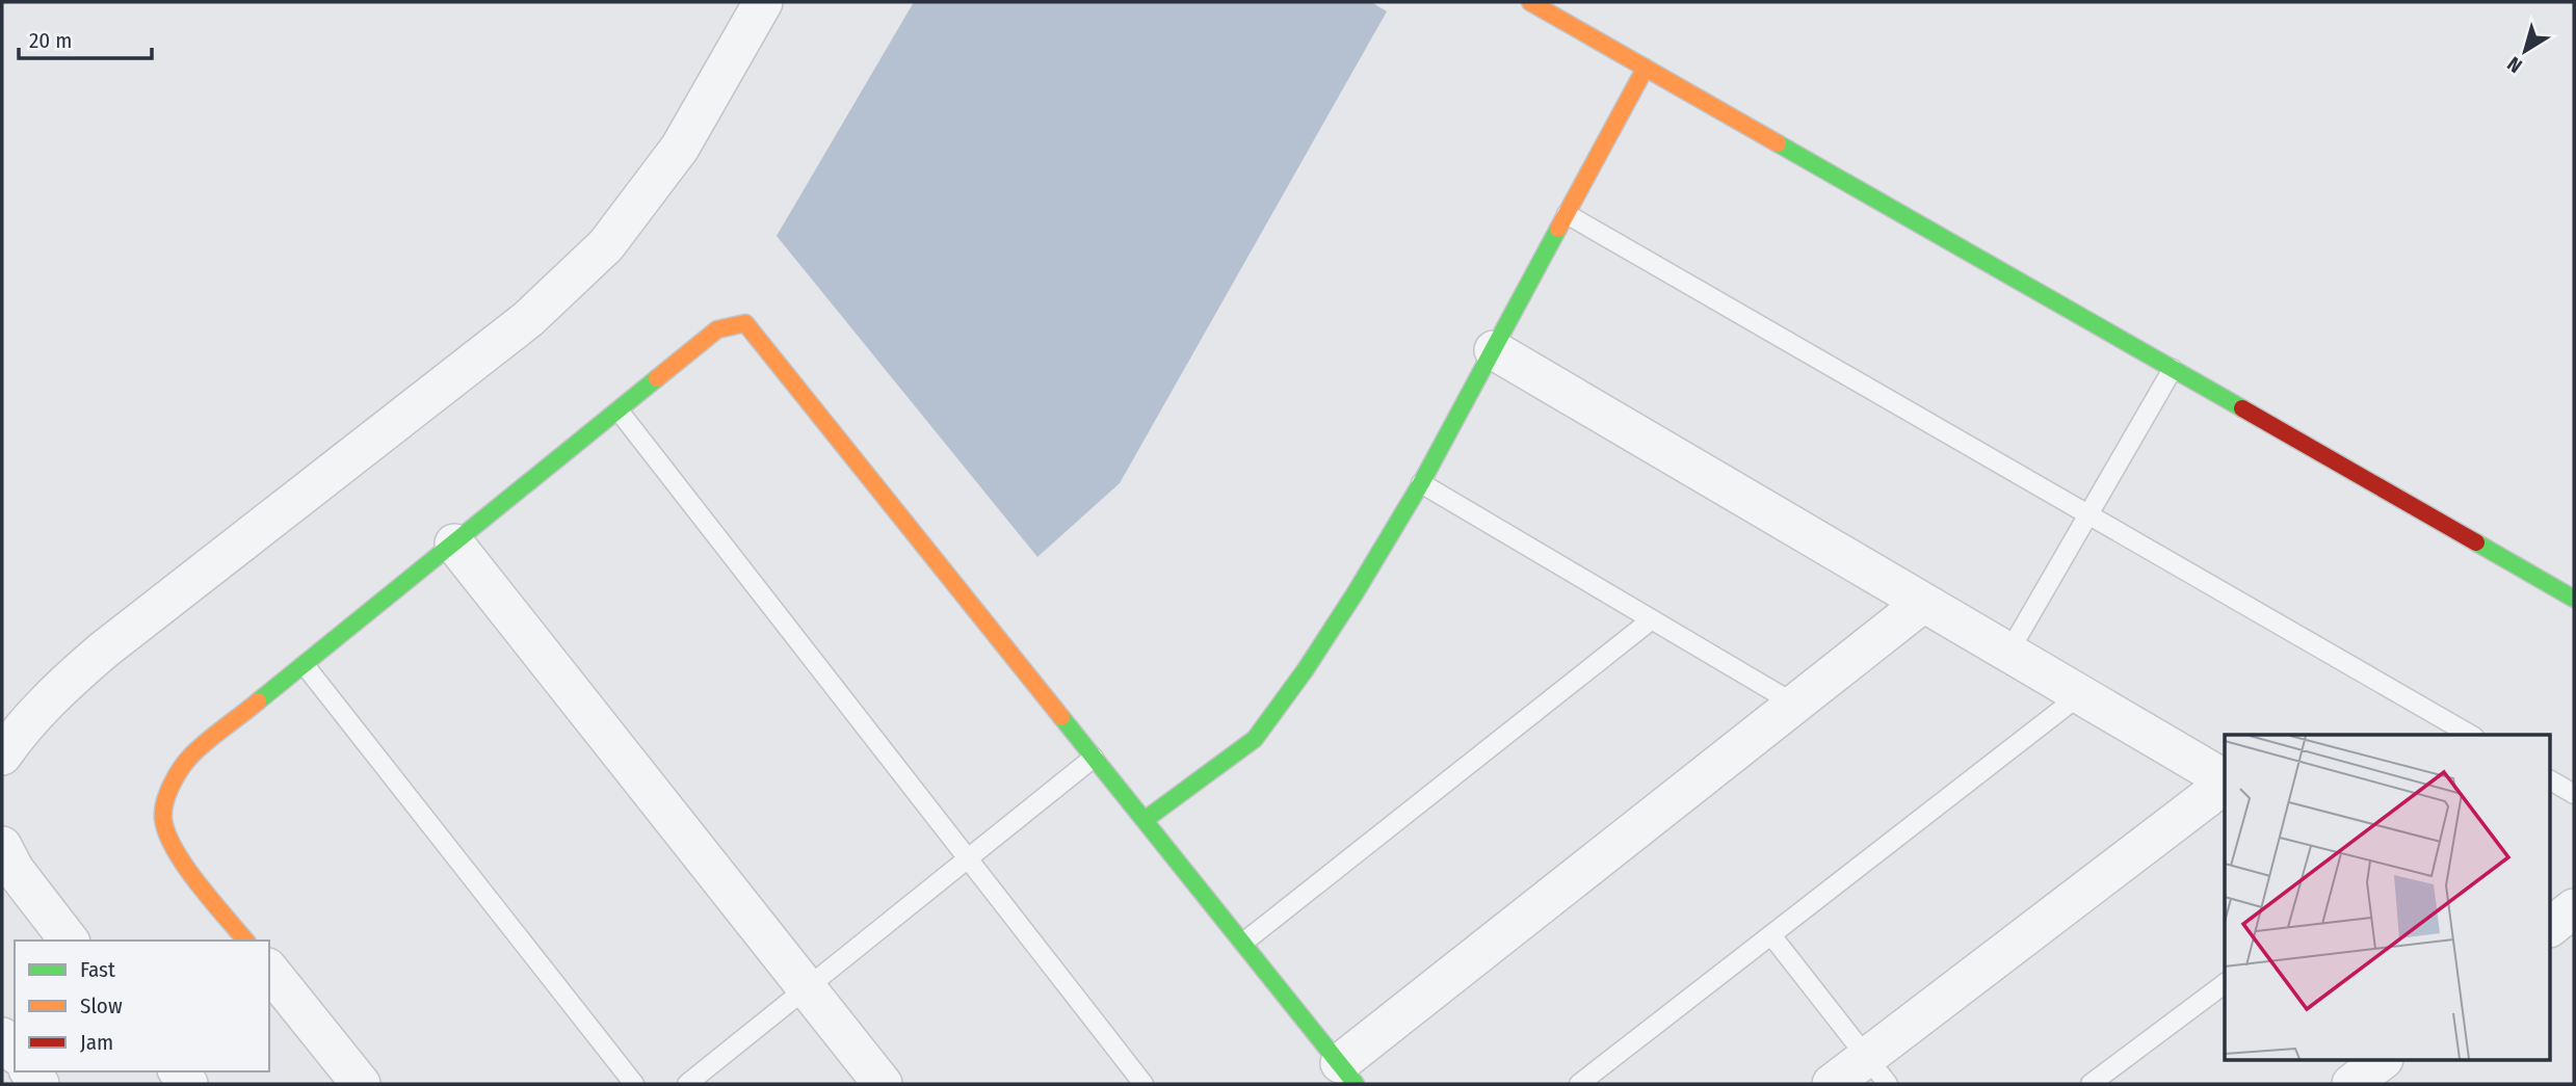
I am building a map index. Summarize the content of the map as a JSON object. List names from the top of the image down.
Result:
{
  "legend": ["Fast", "Slow", "Jam"],
  "scale_bar": "20 m",
  "north": "bottom left"
}
